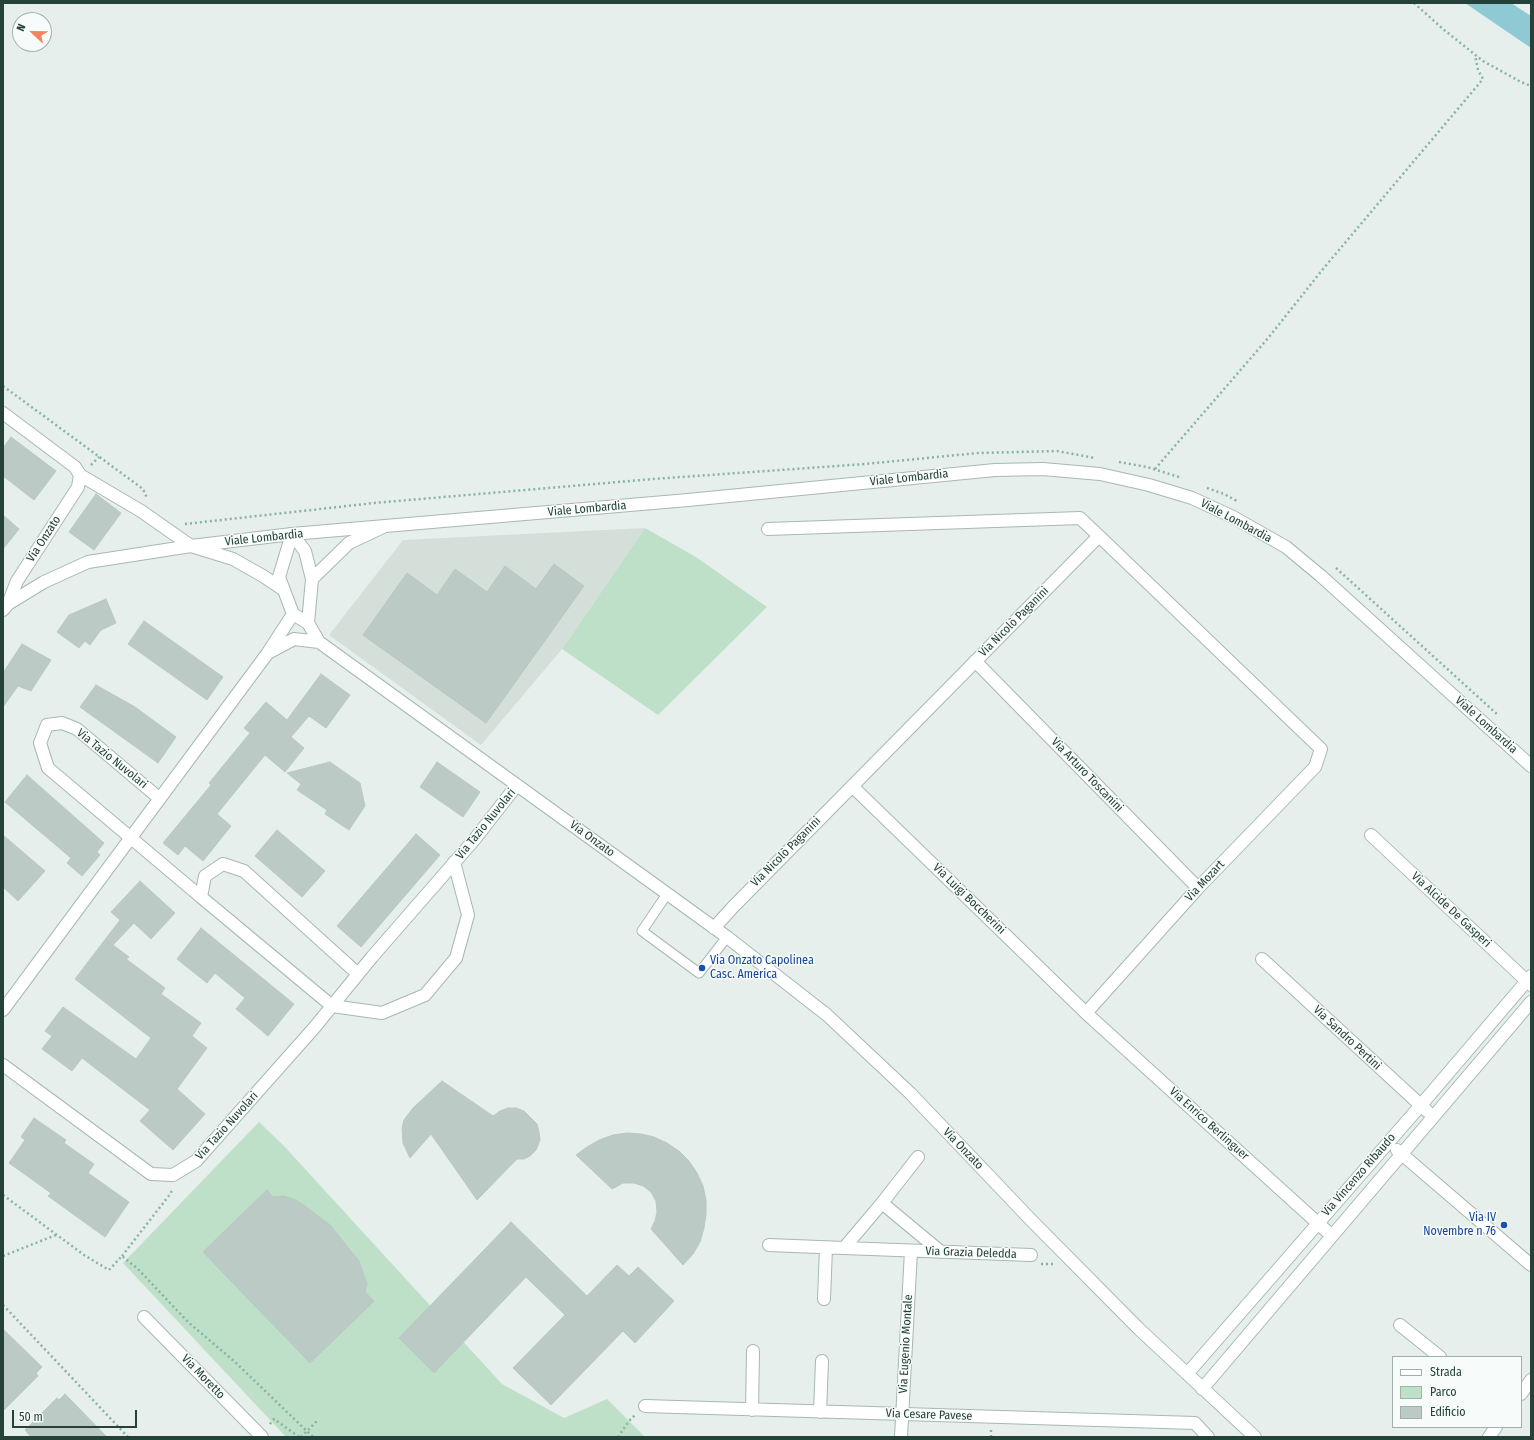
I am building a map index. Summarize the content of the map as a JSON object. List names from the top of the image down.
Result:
{
  "streets": {
    "street": [
      "Viale Lombardia",
      "Via Onzato",
      "Via Nicolò Paganini",
      "Via Tazio Nuvolari",
      "Via Arturo Toscanini",
      "Via Mozart",
      "Via Luigi Boccherini",
      "Via Alcide De Gasperi",
      "Via Sandro Pertini",
      "Via Enrico Berlinguer",
      "Via Vincenzo Ribaudo",
      "Via Grazia Deledda",
      "Via Eugenio Montale",
      "Via Moretto",
      "Via Cesare Pavese"
    ]
  },
  "crossings": [
    ["Viale Lombardia", "Via Onzato"],
    ["Via Onzato", "Via Nicolò Paganini"],
    ["Via Onzato", "Via Tazio Nuvolari"],
    ["Via Onzato", "Via Vincenzo Ribaudo"],
    ["Via Nicolò Paganini", "Via Arturo Toscanini"],
    ["Via Nicolò Paganini", "Via Mozart"],
    ["Via Nicolò Paganini", "Via Luigi Boccherini"],
    ["Via Arturo Toscanini", "Via Mozart"],
    ["Via Mozart", "Via Luigi Boccherini"],
    ["Via Mozart", "Via Enrico Berlinguer"],
    ["Via Luigi Boccherini", "Via Enrico Berlinguer"],
    ["Via Alcide De Gasperi", "Via Vincenzo Ribaudo"],
    ["Via Sandro Pertini", "Via Vincenzo Ribaudo"],
    ["Via Enrico Berlinguer", "Via Vincenzo Ribaudo"],
    ["Via Grazia Deledda", "Via Eugenio Montale"],
    ["Via Eugenio Montale", "Via Cesare Pavese"]
  ],
  "places": ["Via Onzato Capolinea Casc. America", "Via IV Novembre n 76"],
  "legend": ["Strada", "Parco", "Edificio"],
  "scale_bar": "50 m",
  "north": "left"
}
